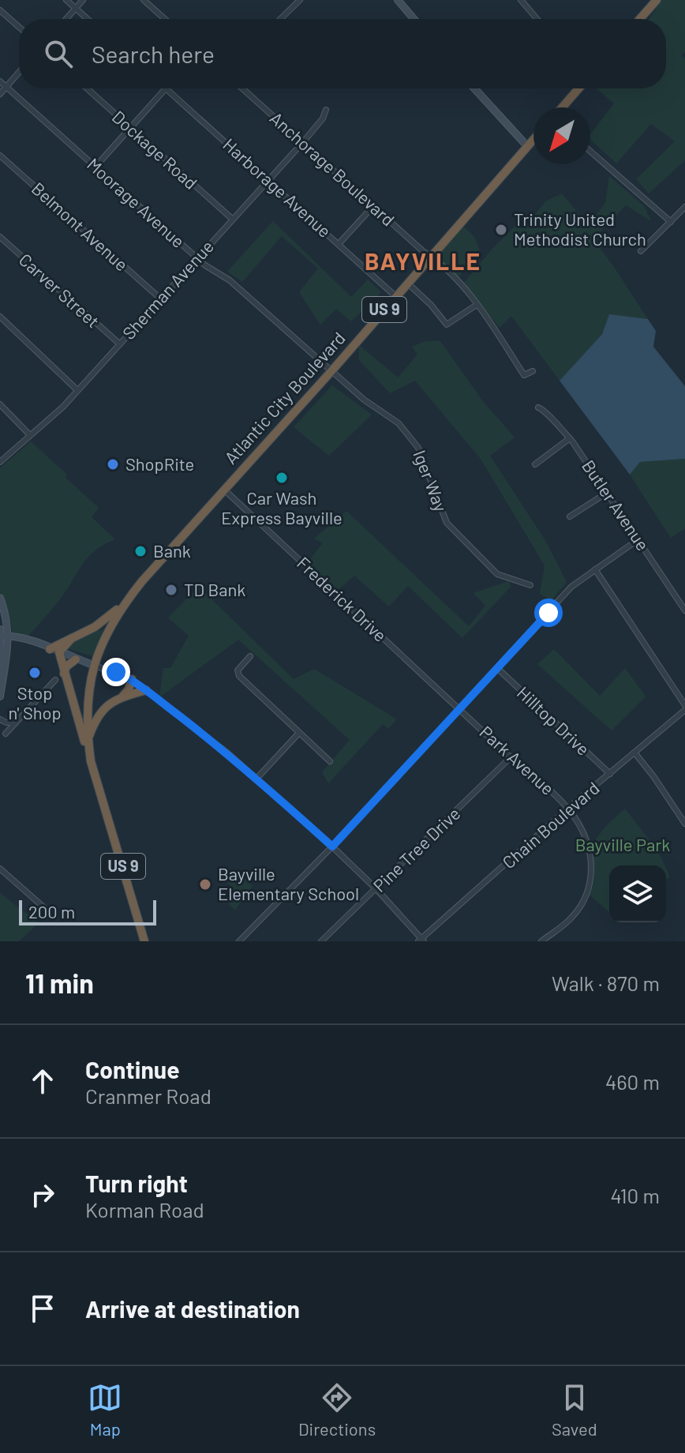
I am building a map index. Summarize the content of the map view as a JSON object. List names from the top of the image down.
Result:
{
  "streets": {
    "highway": ["US 9", "Atlantic City Boulevard"],
    "street": [
      "Dockage Road",
      "Anchorage Boulevard",
      "Harborage Avenue",
      "Moorage Avenue",
      "Belmont Avenue",
      "Sherman Avenue",
      "Carver Street",
      "Iger Way",
      "Butler Avenue",
      "Frederick Drive",
      "Hilltop Drive",
      "Park Avenue",
      "Chain Boulevard",
      "Pine Tree Drive"
    ]
  },
  "crossings": [
    ["Dockage Road", "Sherman Avenue"],
    ["Anchorage Boulevard", "Sherman Avenue"],
    ["Anchorage Boulevard", "Atlantic City Boulevard"],
    ["Harborage Avenue", "Sherman Avenue"],
    ["Harborage Avenue", "Atlantic City Boulevard"],
    ["Moorage Avenue", "Sherman Avenue"],
    ["Moorage Avenue", "Atlantic City Boulevard"],
    ["Moorage Avenue", "Iger Way"],
    ["Belmont Avenue", "Sherman Avenue"],
    ["Sherman Avenue", "Carver Street"],
    ["US 9", "Atlantic City Boulevard"],
    ["Atlantic City Boulevard", "Iger Way"],
    ["Atlantic City Boulevard", "Frederick Drive"],
    ["Frederick Drive", "Park Avenue"],
    ["Hilltop Drive", "Chain Boulevard"],
    ["Park Avenue", "Chain Boulevard"],
    ["Park Avenue", "Pine Tree Drive"]
  ],
  "districts": ["BAYVILLE"],
  "parks": ["Bayville Park"],
  "places": [
    "Trinity United Methodist Church",
    "ShopRite",
    "Car Wash Express Bayville",
    "Bank",
    "TD Bank",
    "Stop n' Shop",
    "Bayville Elementary School"
  ],
  "scale_bar": "200 m",
  "north": "bottom left",
  "page": {
    "search": "Search here",
    "scale": "200 m",
    "heading": ["11 min", "Walk · 870 m"],
    "list": [
      ["Continue", "Cranmer Road", "460 m"],
      ["Turn right", "Korman Road", "410 m"],
      "Arrive at destination"
    ],
    "nav": ["Map", "Directions", "Saved"]
  }
}
